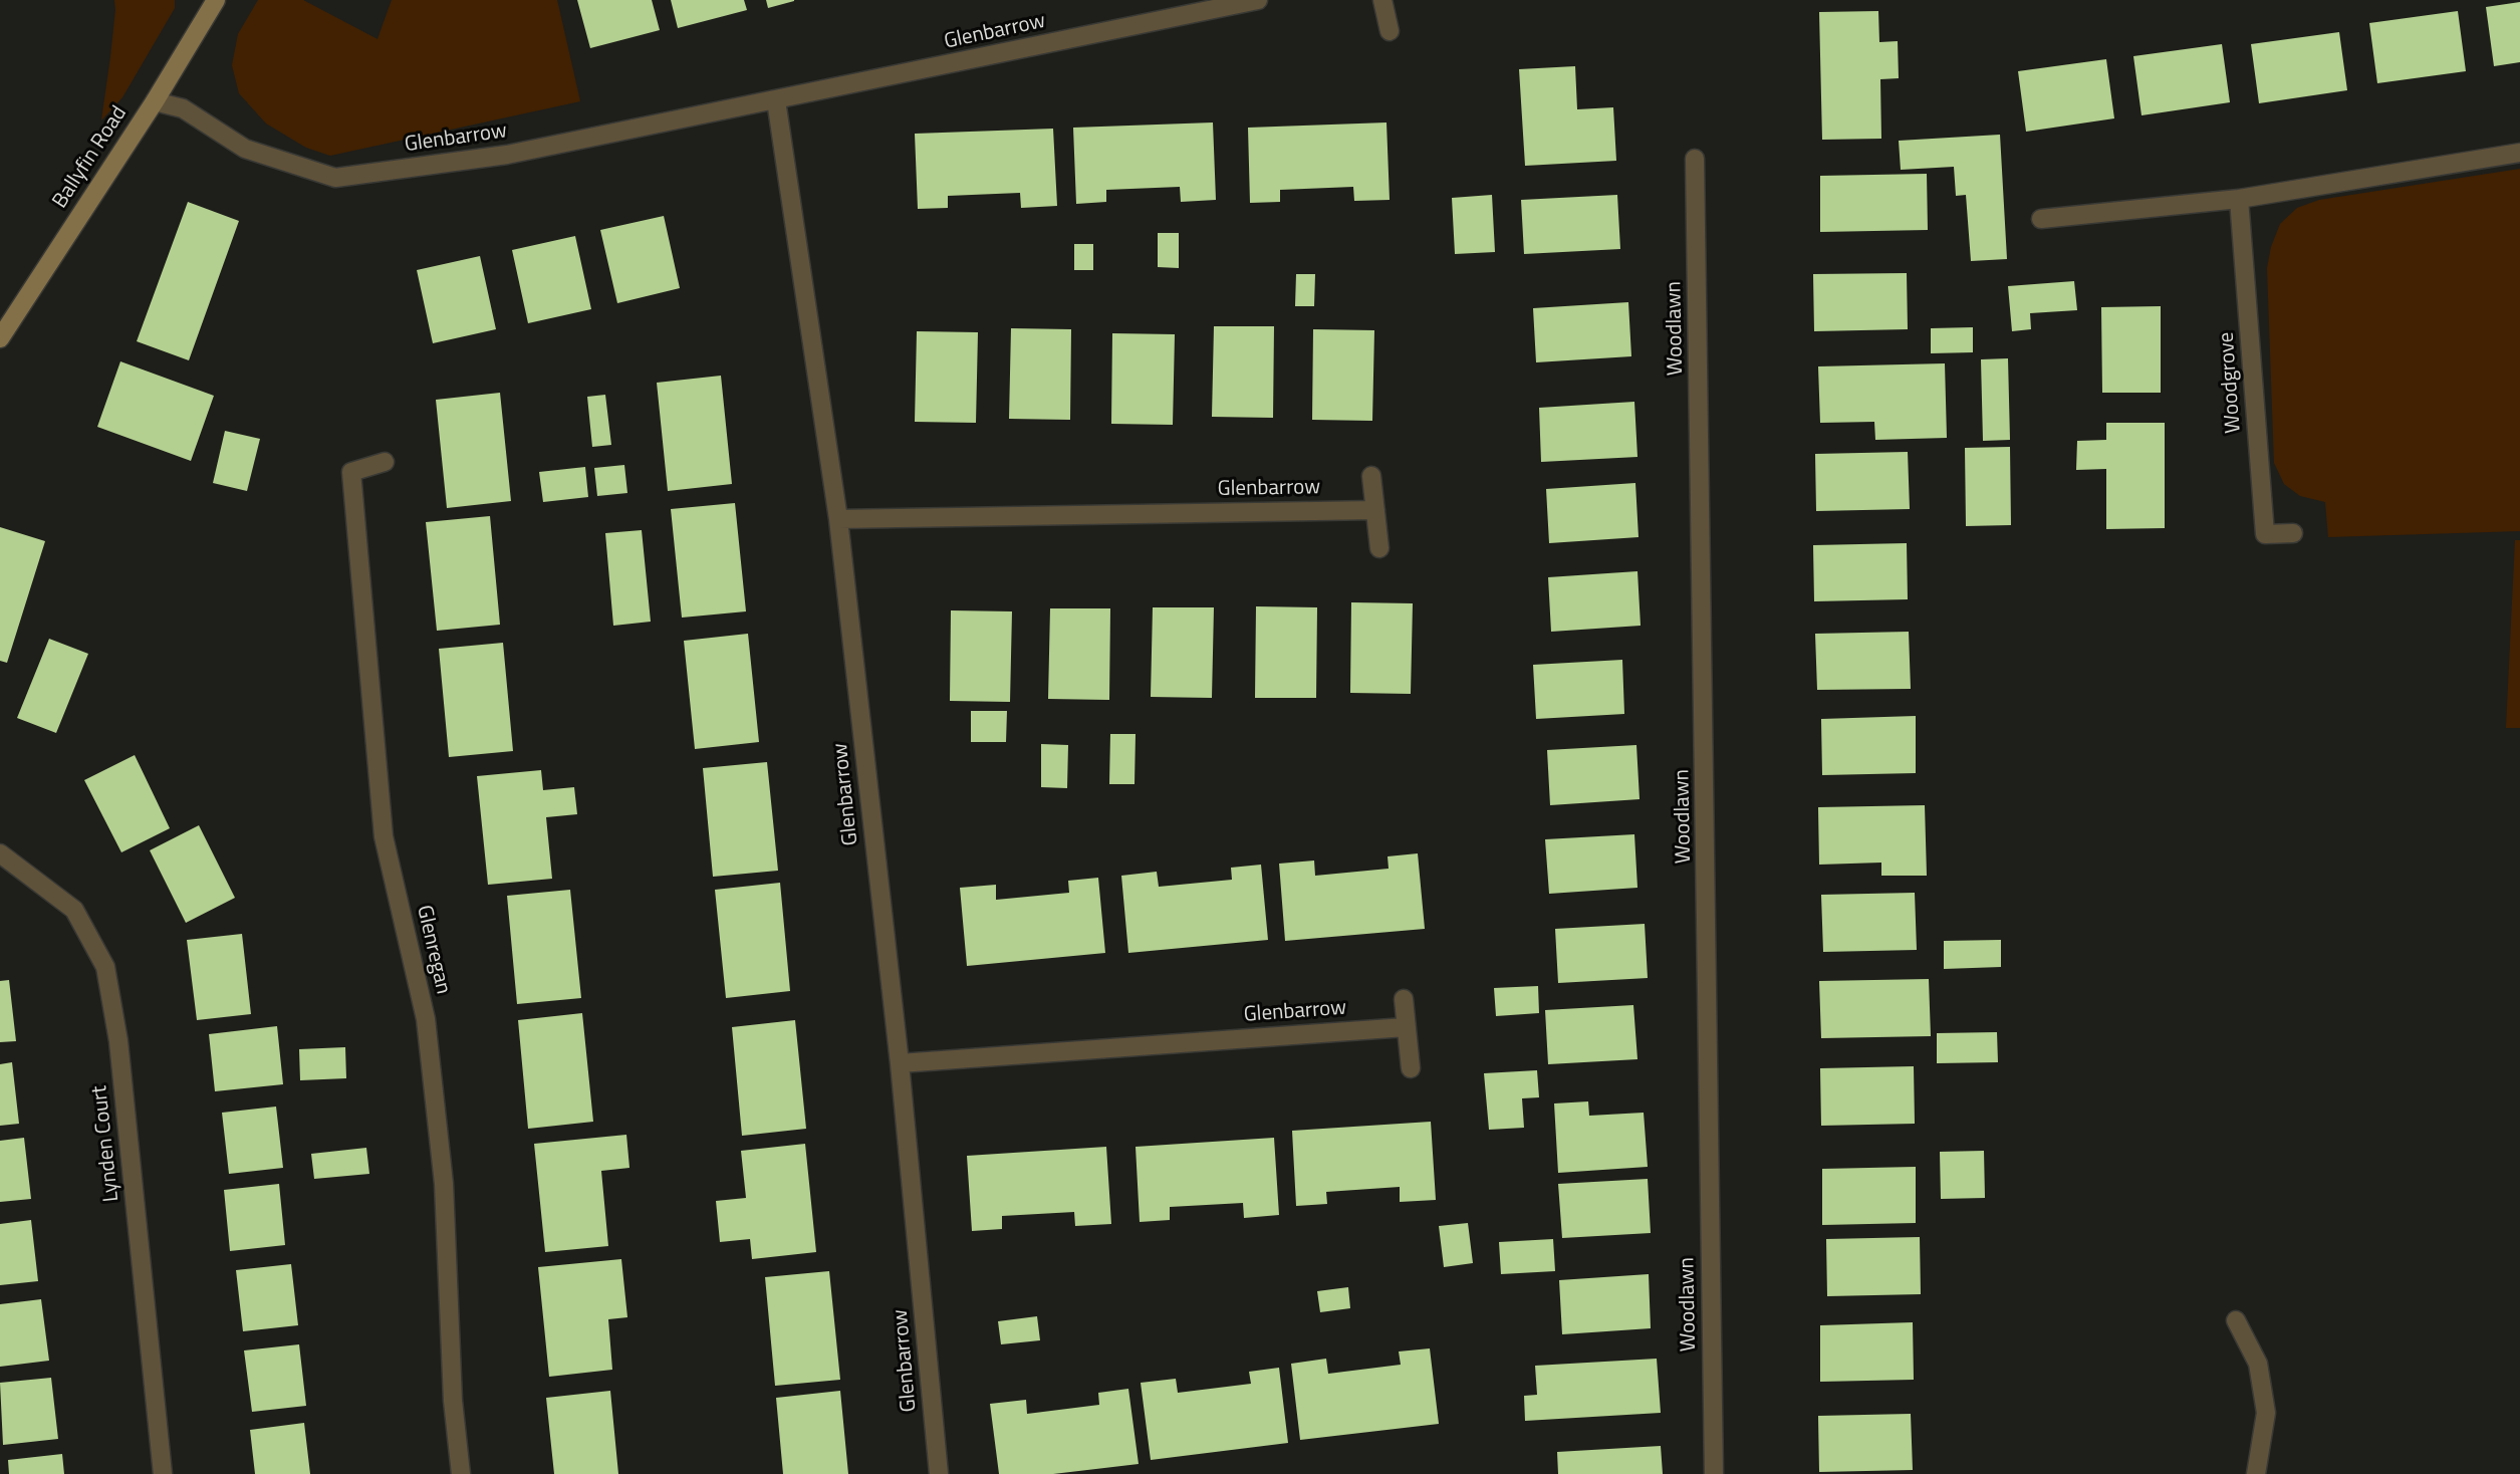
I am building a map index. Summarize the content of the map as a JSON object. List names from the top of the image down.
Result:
{
  "streets": {
    "street": [
      "Glenbarrow",
      "Ballyfin Road",
      "Woodlawn",
      "Woodgrove",
      "Glenregan",
      "Lynden Court"
    ]
  },
  "crossings": [
    ["Glenbarrow", "Ballyfin Road"]
  ]
}
